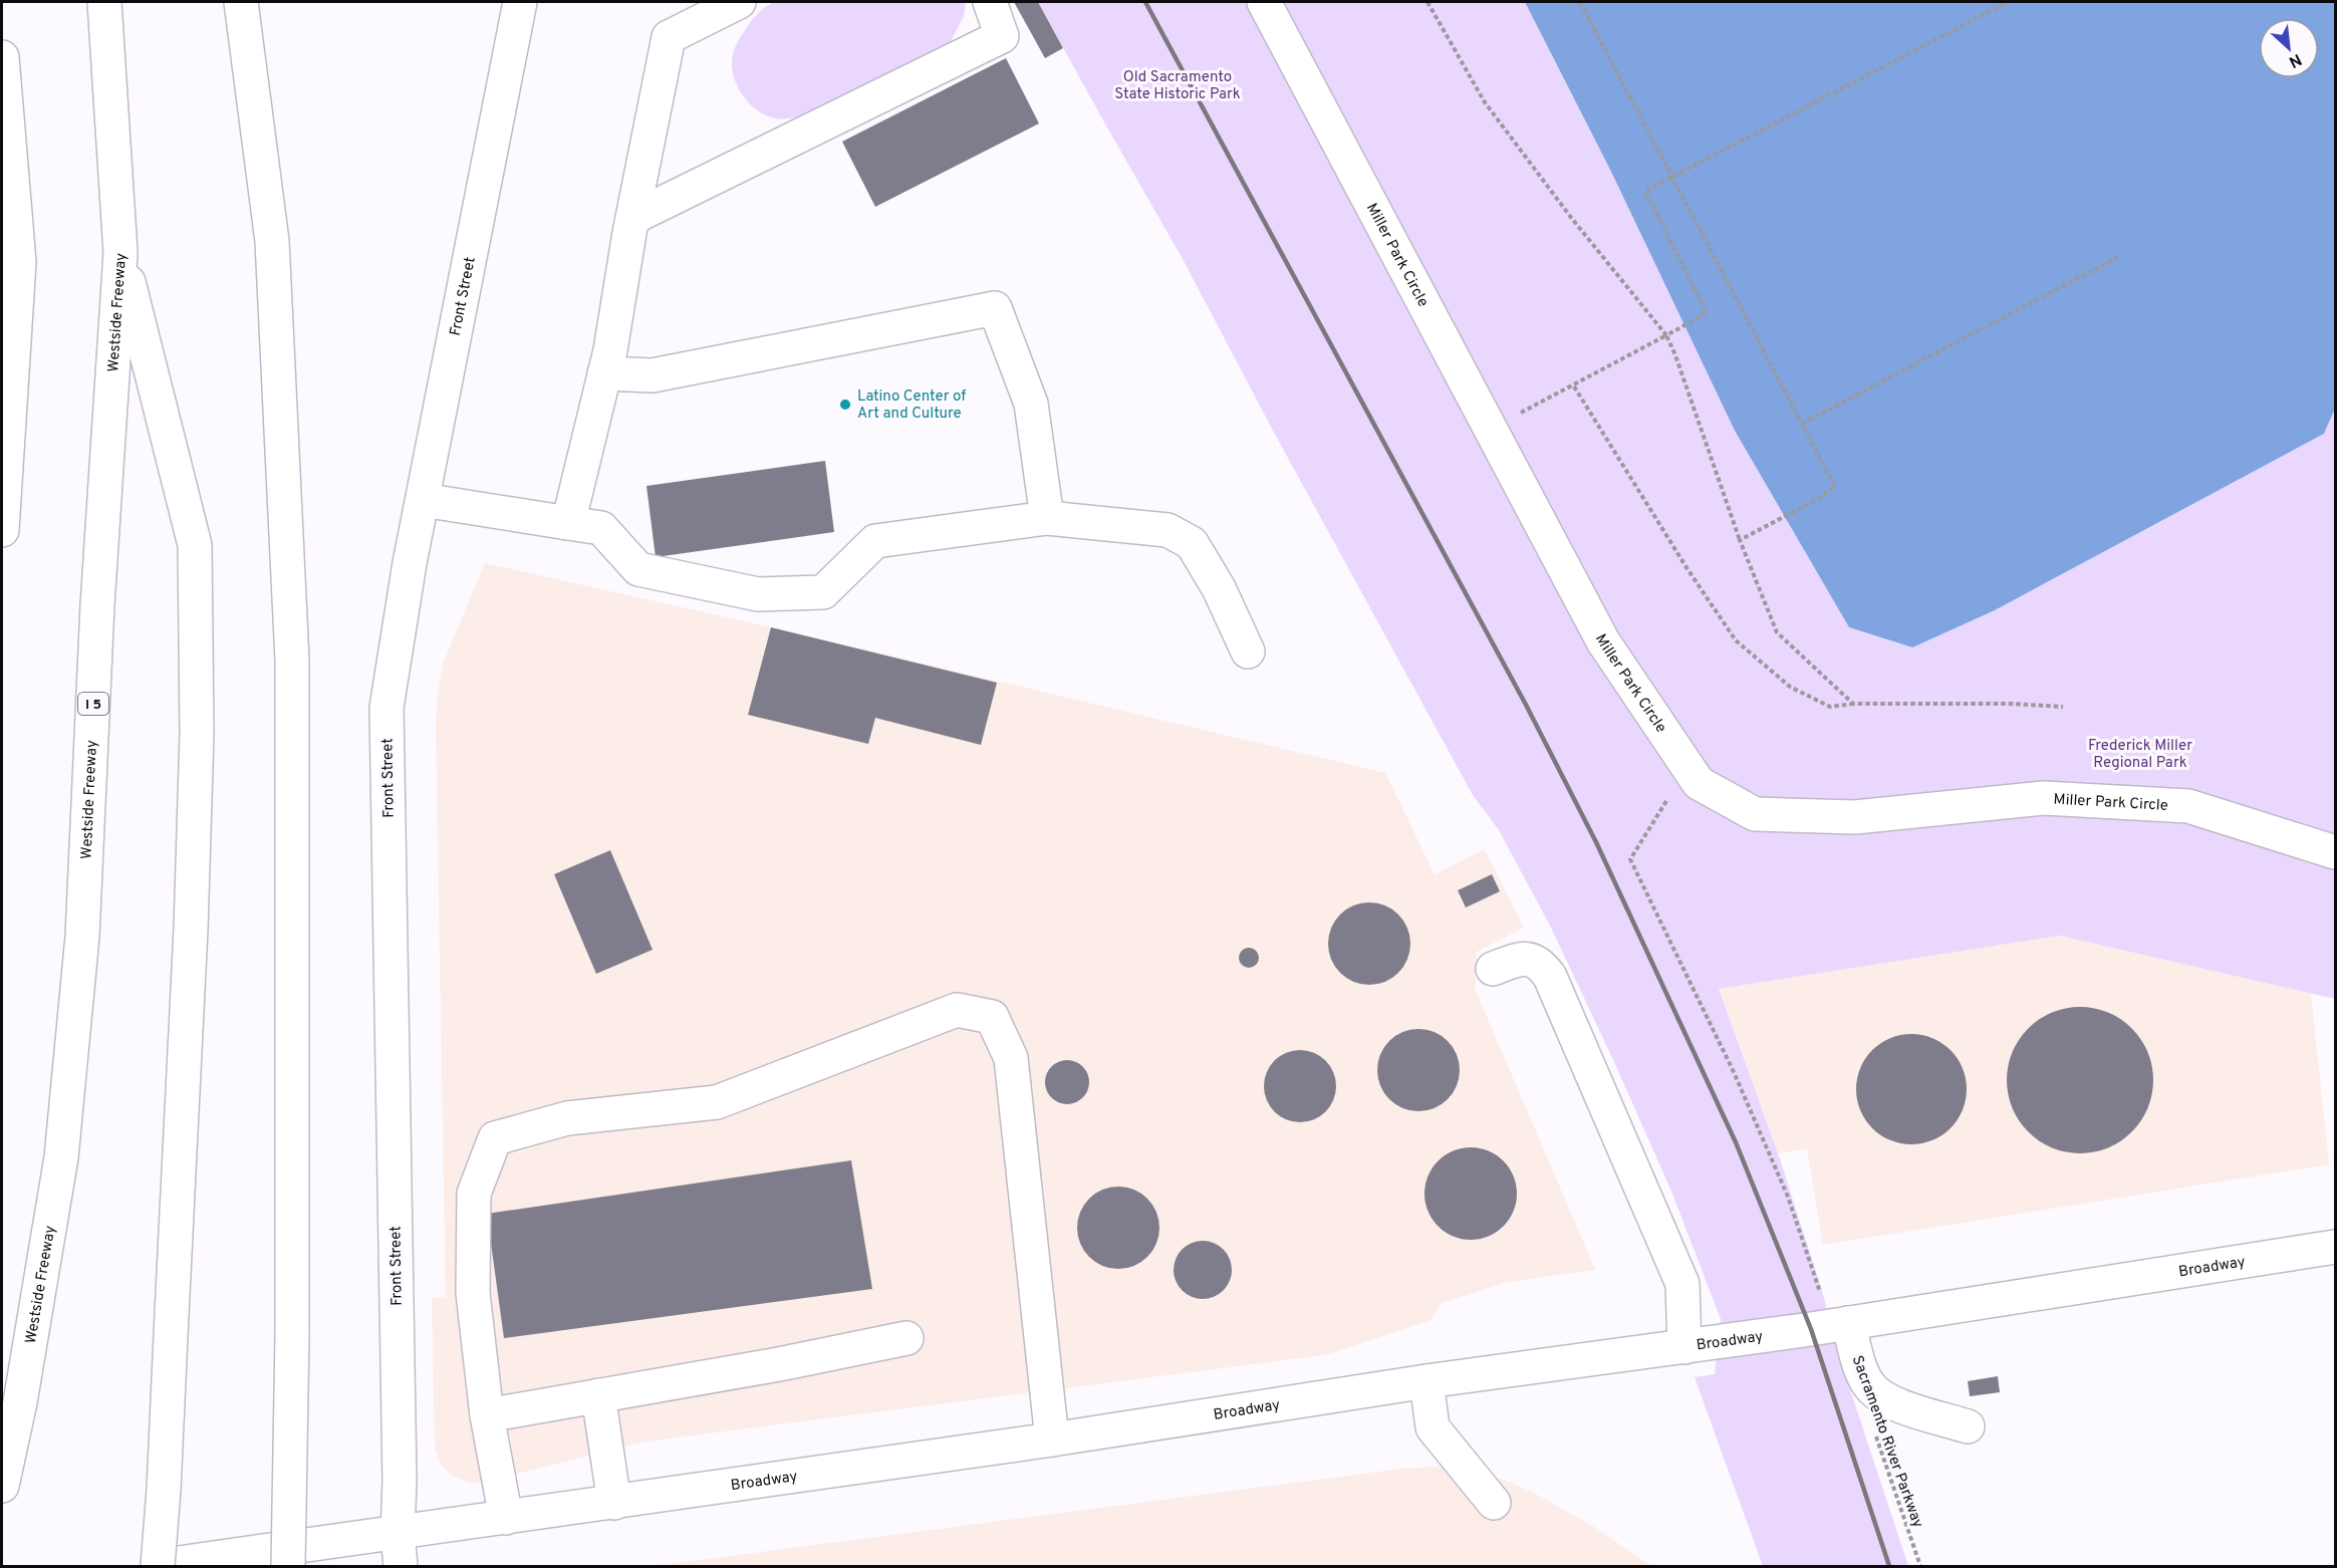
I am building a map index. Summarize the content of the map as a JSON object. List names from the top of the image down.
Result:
{
  "streets": {
    "main road": [
      "Miller Park Circle",
      "Front Street",
      "Westside Freeway",
      "I 5",
      "Broadway"
    ],
    "path": ["Sacramento River Parkway"]
  },
  "crossings": [
    ["Front Street", "Broadway"]
  ],
  "parks": ["Old Sacramento State Historic Park", "Frederick Miller Regional Park"],
  "places": ["Latino Center of Art and Culture"],
  "north": "bottom right"
}
